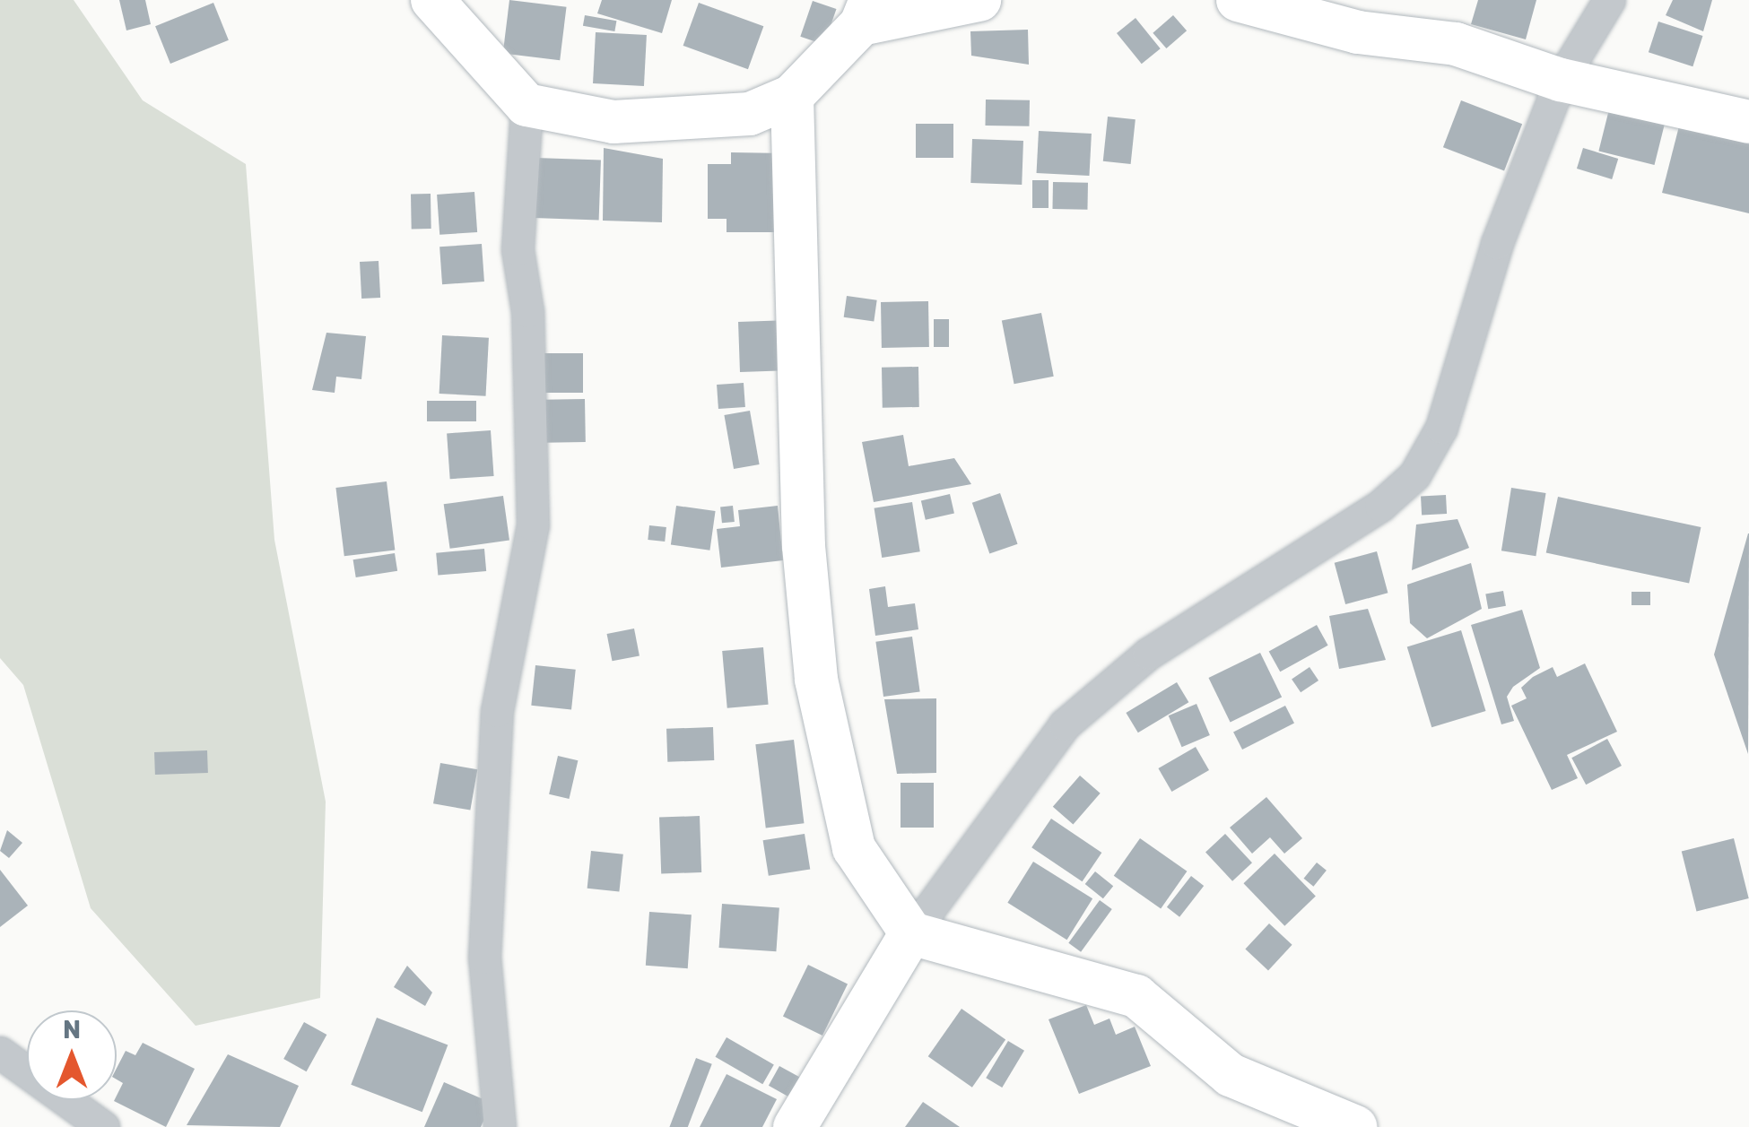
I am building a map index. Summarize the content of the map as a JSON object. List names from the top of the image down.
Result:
{
  "north": "top"
}
